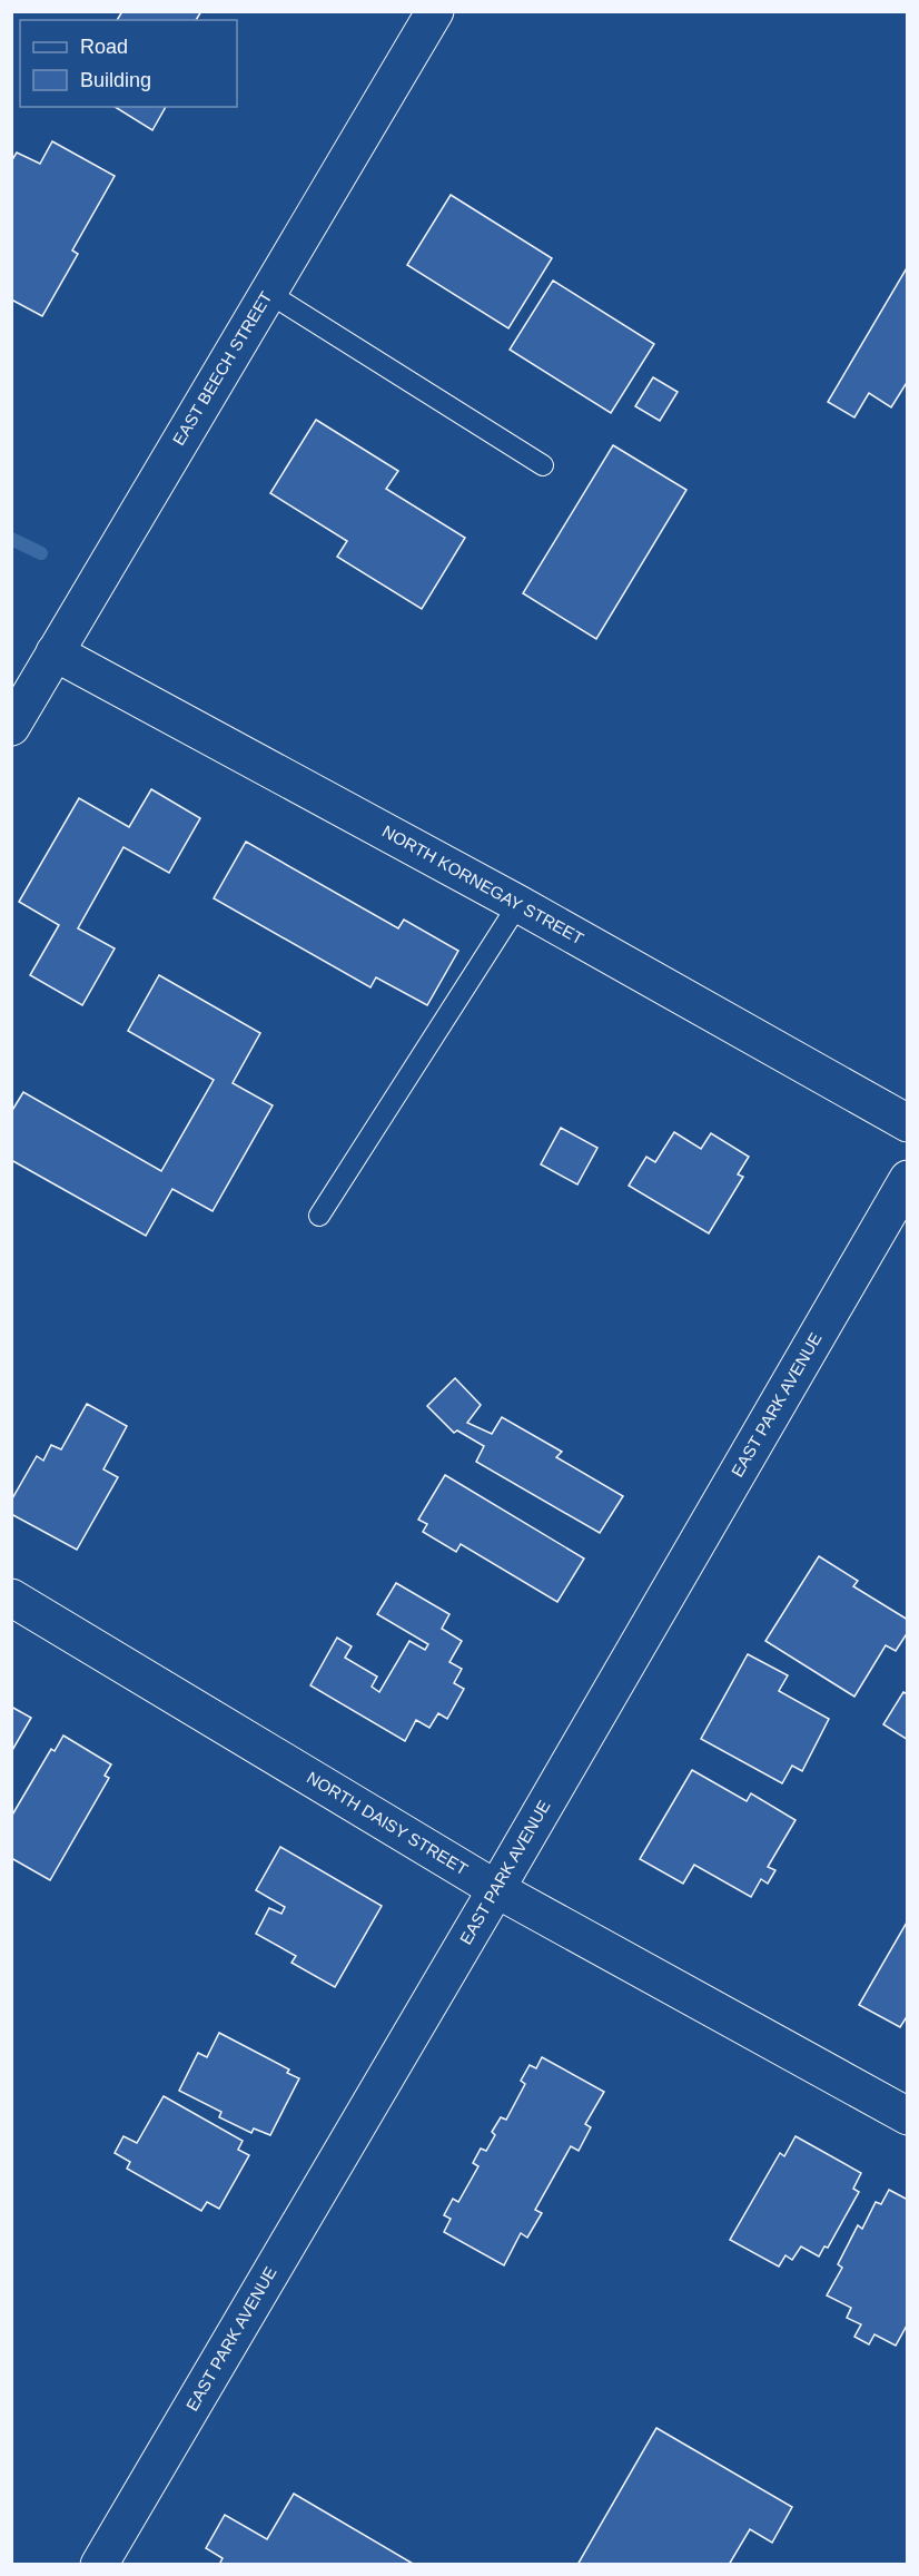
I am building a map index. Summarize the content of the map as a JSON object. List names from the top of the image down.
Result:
{
  "streets": {
    "street": [
      "EAST BEECH STREET",
      "NORTH KORNEGAY STREET",
      "EAST PARK AVENUE",
      "NORTH DAISY STREET"
    ]
  },
  "crossings": [
    ["EAST BEECH STREET", "NORTH KORNEGAY STREET"],
    ["EAST PARK AVENUE", "NORTH DAISY STREET"]
  ],
  "legend": ["Road", "Building"]
}
